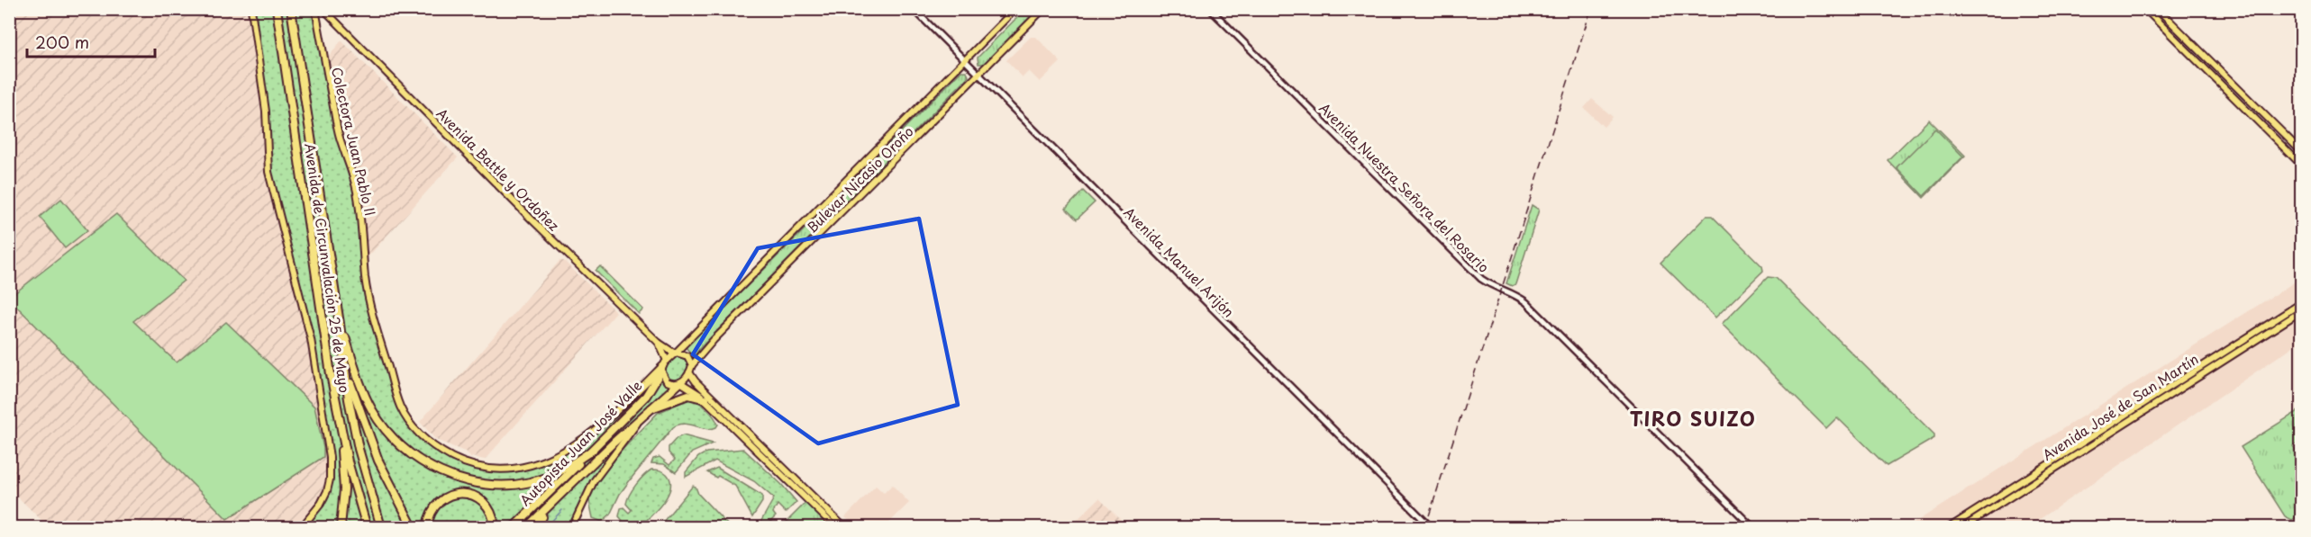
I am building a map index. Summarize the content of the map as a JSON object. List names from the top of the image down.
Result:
{
  "streets": {
    "highway": ["Avenida de Circunvalación 25 de Mayo", "Autopista Juan José Valle"],
    "main road": [
      "Colectora Juan Pablo II",
      "Avenida Battle y Ordoñez",
      "Bulevar Nicasio Oroño",
      "Avenida José de San Martín"
    ],
    "street": ["Avenida Nuestra Señora del Rosario", "Avenida Manuel Arijón"]
  },
  "crossings": [
    ["Colectora Juan Pablo II", "Avenida Battle y Ordoñez"],
    ["Colectora Juan Pablo II", "Bulevar Nicasio Oroño"],
    ["Colectora Juan Pablo II", "Autopista Juan José Valle"],
    ["Avenida Battle y Ordoñez", "Bulevar Nicasio Oroño"],
    ["Avenida Battle y Ordoñez", "Autopista Juan José Valle"],
    ["Bulevar Nicasio Oroño", "Avenida Manuel Arijón"],
    ["Bulevar Nicasio Oroño", "Autopista Juan José Valle"]
  ],
  "districts": ["TIRO SUIZO"],
  "scale_bar": "200 m"
}
